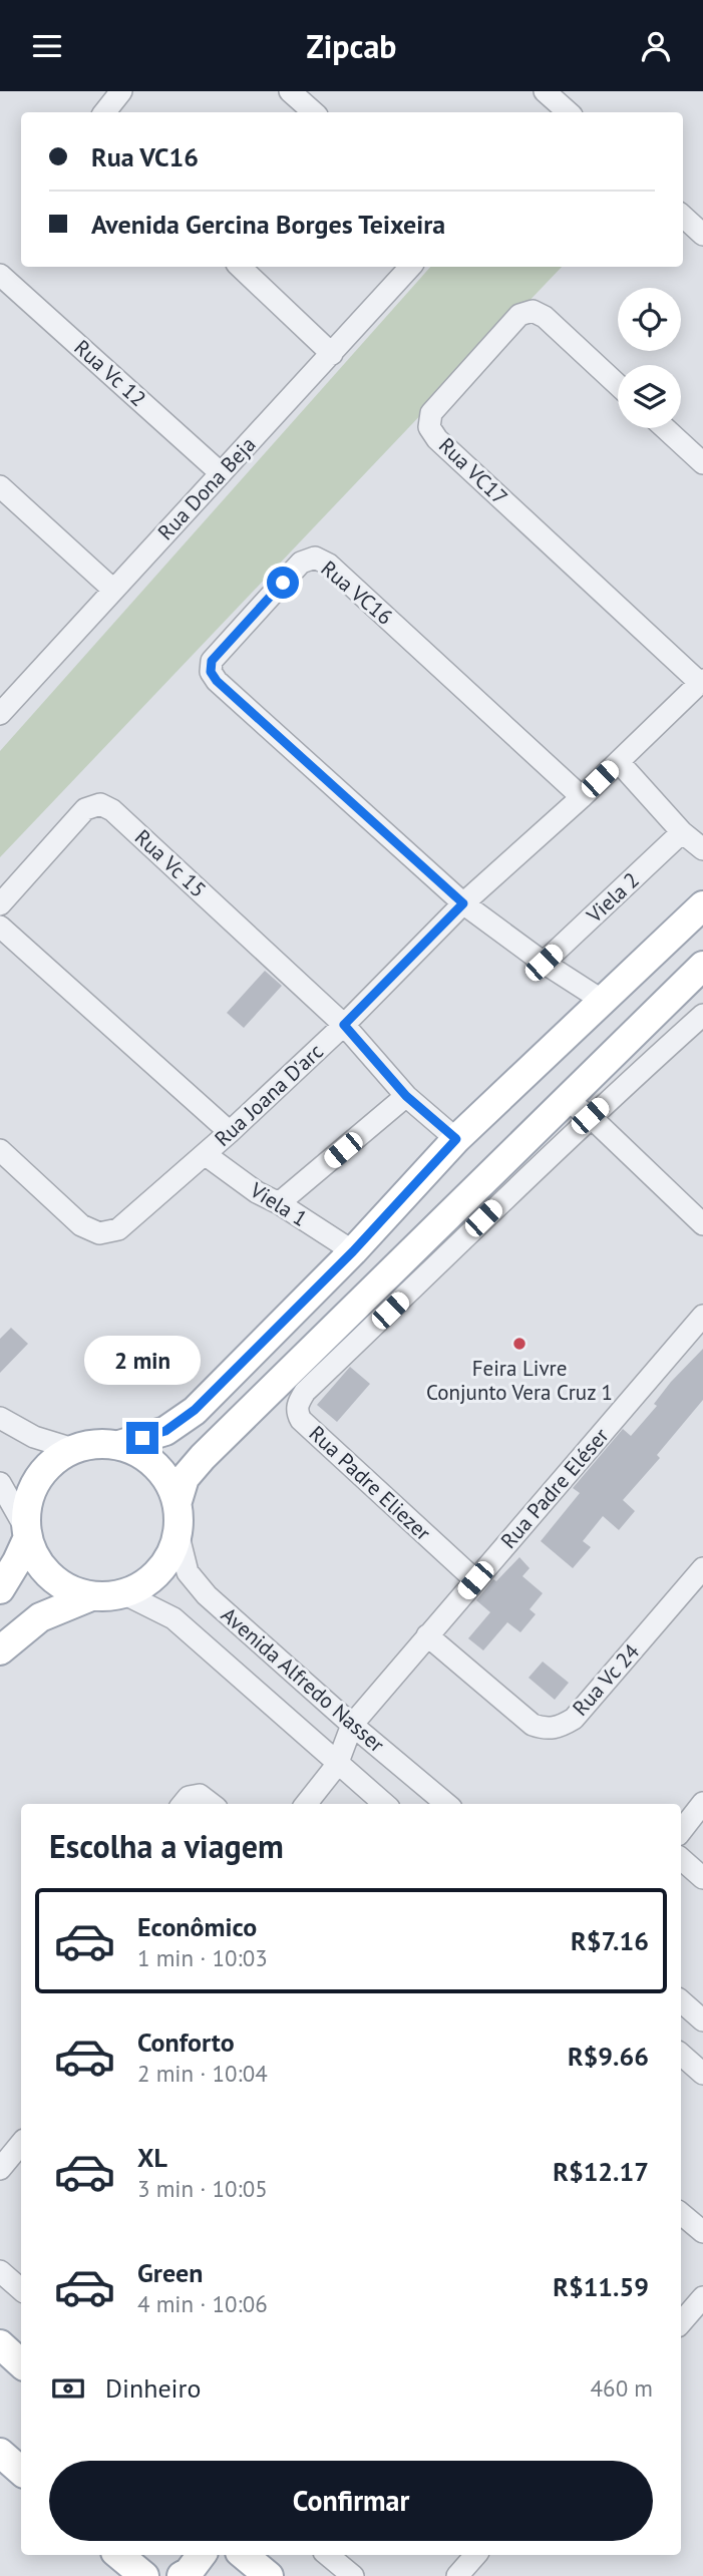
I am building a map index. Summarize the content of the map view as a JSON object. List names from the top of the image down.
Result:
{
  "streets": {
    "street": [
      "Rua Vc 12",
      "Rua VC17",
      "Rua Dona Beja",
      "Rua VC16",
      "Rua Vc 15",
      "Viela 2",
      "Rua Joana D'arc",
      "Viela 1",
      "Rua Padre Eliezer",
      "Rua Padre Eléser",
      "Avenida Alfredo Nasser",
      "Rua Vc 24"
    ]
  },
  "crossings": [
    ["Rua Vc 12", "Rua Dona Beja"],
    ["Rua VC17", "Rua Joana D'arc"],
    ["Rua VC16", "Rua Joana D'arc"],
    ["Rua Vc 15", "Rua Joana D'arc"],
    ["Rua Joana D'arc", "Viela 1"],
    ["Rua Padre Eliezer", "Rua Padre Eléser"],
    ["Rua Padre Eléser", "Avenida Alfredo Nasser"],
    ["Rua Padre Eléser", "Rua Vc 24"]
  ],
  "places": ["Feira Livre Conjunto Vera Cruz 1"],
  "page": {
    "header": "Zipcab",
    "banner": ["Rua VC16", "Avenida Gercina Borges Teixeira"],
    "bubble": "2 min",
    "heading": "Escolha a viagem",
    "list": [
      {
        "name": "Econômico",
        "note": "1 min · 10:03",
        "value": "R$7.16"
      },
      {
        "name": "Conforto",
        "note": "2 min · 10:04",
        "value": "R$9.66"
      },
      {
        "name": "XL",
        "note": "3 min · 10:05",
        "value": "R$12.17"
      },
      {
        "name": "Green",
        "note": "4 min · 10:06",
        "value": "R$11.59"
      }
    ],
    "pay": ["Dinheiro", "460 m"],
    "buttons": "Confirmar"
  }
}
